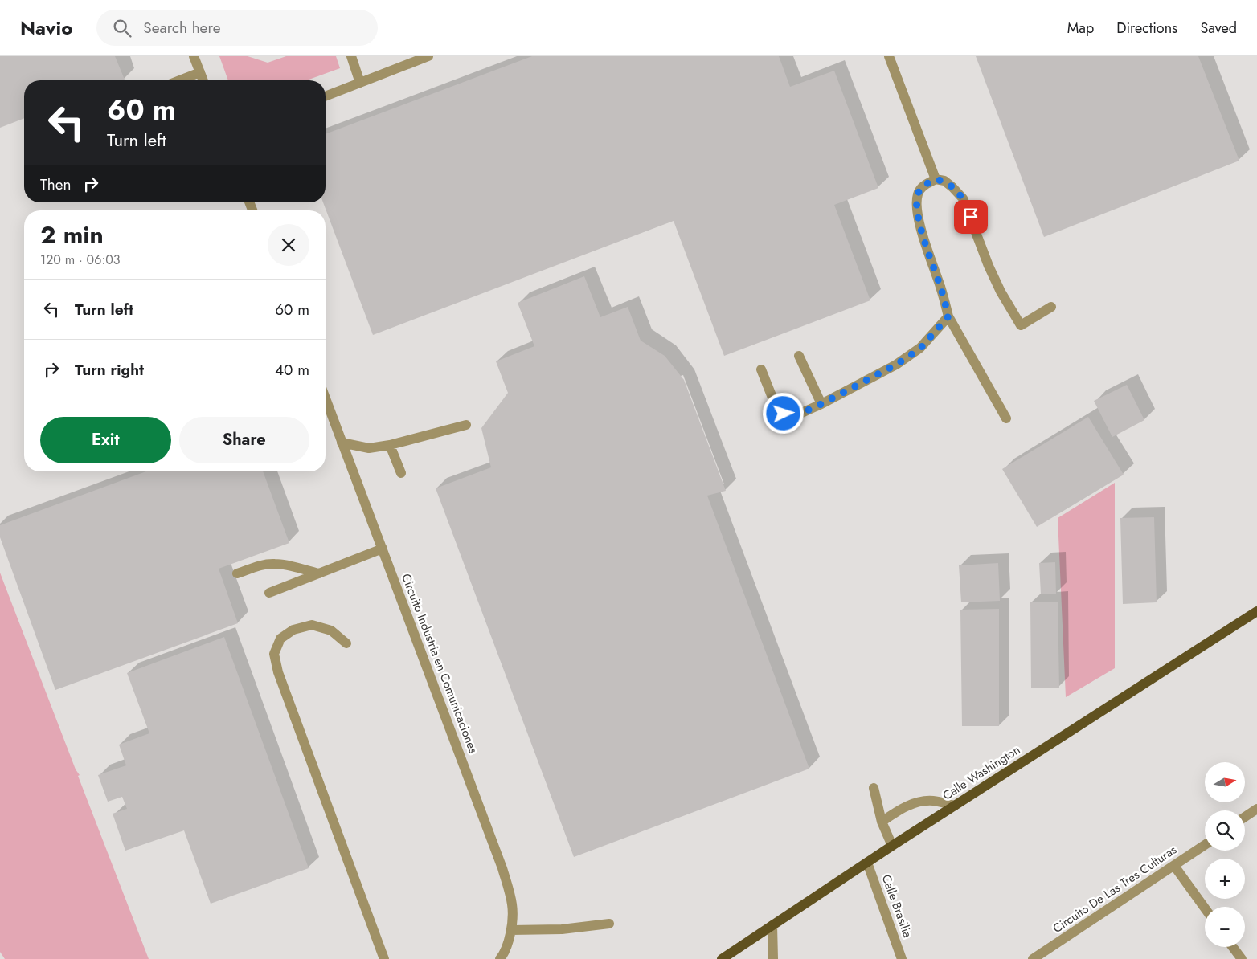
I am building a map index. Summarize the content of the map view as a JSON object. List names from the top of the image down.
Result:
{
  "streets": {
    "main road": ["Calle Washington"],
    "street": ["Circuito Industria en Comunicaciones", "Circuito De Las Tres Culturas", "Calle Brasilia"]
  },
  "crossings": [
    ["Calle Washington", "Calle Brasilia"]
  ],
  "north": "right",
  "page": {
    "header": "Navio",
    "search": "Search here",
    "nav": ["Map", "Directions", "Saved"],
    "turn": ["60 m", "Turn left"],
    "then": "Then",
    "heading": ["2 min", "120 m · 06:03"],
    "list": [
      {
        "name": "Turn left",
        "value": "60 m"
      },
      {
        "name": "Turn right",
        "value": "40 m"
      }
    ],
    "buttons": ["Exit", "Share"],
    "map_buttons": ["+", "−"]
  }
}
